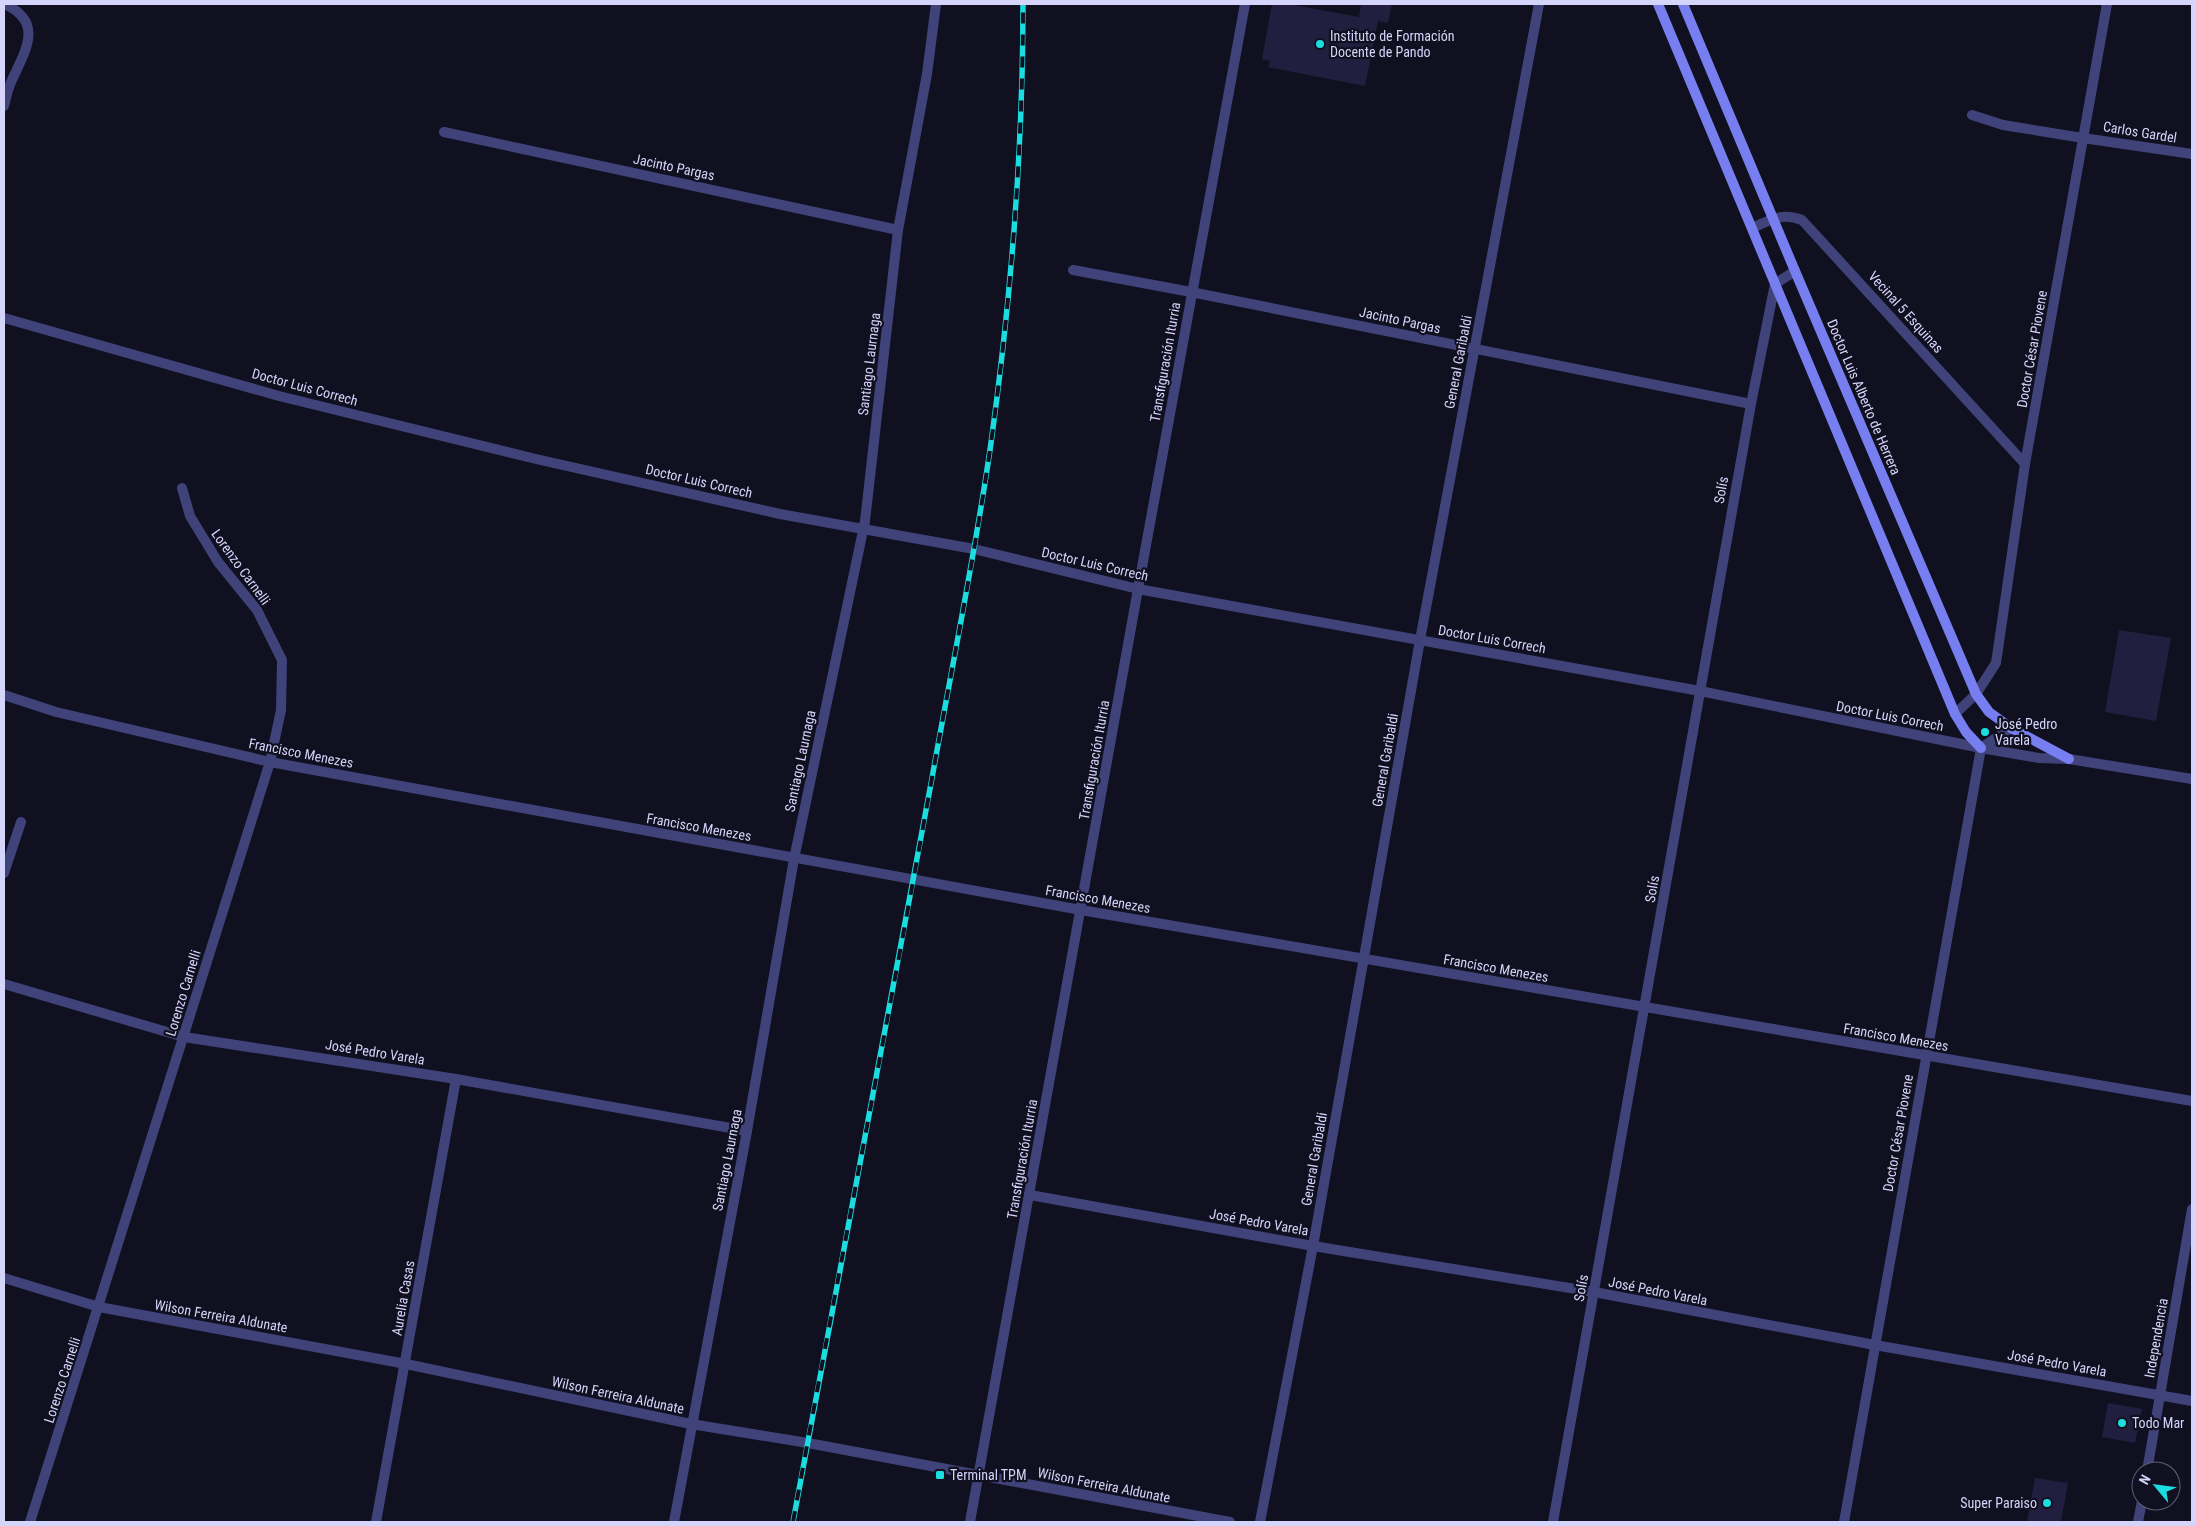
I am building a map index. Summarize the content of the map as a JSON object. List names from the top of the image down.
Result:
{
  "streets": {
    "street": [
      "Carlos Gardel",
      "Jacinto Pargas",
      "Vecinal 5 Esquinas",
      "Doctor César Piovene",
      "Transfiguración Iturria",
      "General Garibaldi",
      "Santiago Laurnaga",
      "Doctor Luis Correch",
      "Doctor Luis Alberto de Herrera",
      "Solís",
      "Lorenzo Carnelli",
      "Francisco Menezes",
      "José Pedro Varela",
      "Aurelia Casas",
      "Wilson Ferreira Aldunate",
      "Independencia"
    ]
  },
  "crossings": [
    ["Carlos Gardel", "Doctor César Piovene"],
    ["Jacinto Pargas", "Transfiguración Iturria"],
    ["Jacinto Pargas", "General Garibaldi"],
    ["Jacinto Pargas", "Santiago Laurnaga"],
    ["Jacinto Pargas", "Solís"],
    ["Vecinal 5 Esquinas", "Doctor César Piovene"],
    ["Vecinal 5 Esquinas", "Doctor Luis Alberto de Herrera"],
    ["Doctor César Piovene", "Doctor Luis Correch"],
    ["Doctor César Piovene", "Doctor Luis Alberto de Herrera"],
    ["Doctor César Piovene", "Francisco Menezes"],
    ["Doctor César Piovene", "José Pedro Varela"],
    ["Transfiguración Iturria", "Doctor Luis Correch"],
    ["Transfiguración Iturria", "Francisco Menezes"],
    ["Transfiguración Iturria", "José Pedro Varela"],
    ["Transfiguración Iturria", "Wilson Ferreira Aldunate"],
    ["General Garibaldi", "Doctor Luis Correch"],
    ["General Garibaldi", "Francisco Menezes"],
    ["General Garibaldi", "José Pedro Varela"],
    ["Santiago Laurnaga", "Doctor Luis Correch"],
    ["Santiago Laurnaga", "Francisco Menezes"],
    ["Santiago Laurnaga", "José Pedro Varela"],
    ["Santiago Laurnaga", "Wilson Ferreira Aldunate"],
    ["Doctor Luis Correch", "Doctor Luis Alberto de Herrera"],
    ["Doctor Luis Correch", "Solís"],
    ["Solís", "Francisco Menezes"],
    ["Solís", "José Pedro Varela"],
    ["Lorenzo Carnelli", "Francisco Menezes"],
    ["Lorenzo Carnelli", "José Pedro Varela"],
    ["Lorenzo Carnelli", "Wilson Ferreira Aldunate"],
    ["José Pedro Varela", "Aurelia Casas"],
    ["José Pedro Varela", "Independencia"],
    ["Aurelia Casas", "Wilson Ferreira Aldunate"]
  ],
  "places": {
    "other": [
      "Instituto de Formación Docente de Pando",
      "José Pedro Varela",
      "Todo Mar",
      "Super Paraiso"
    ],
    "transit": ["Terminal TPM"]
  },
  "north": "top left"
}
